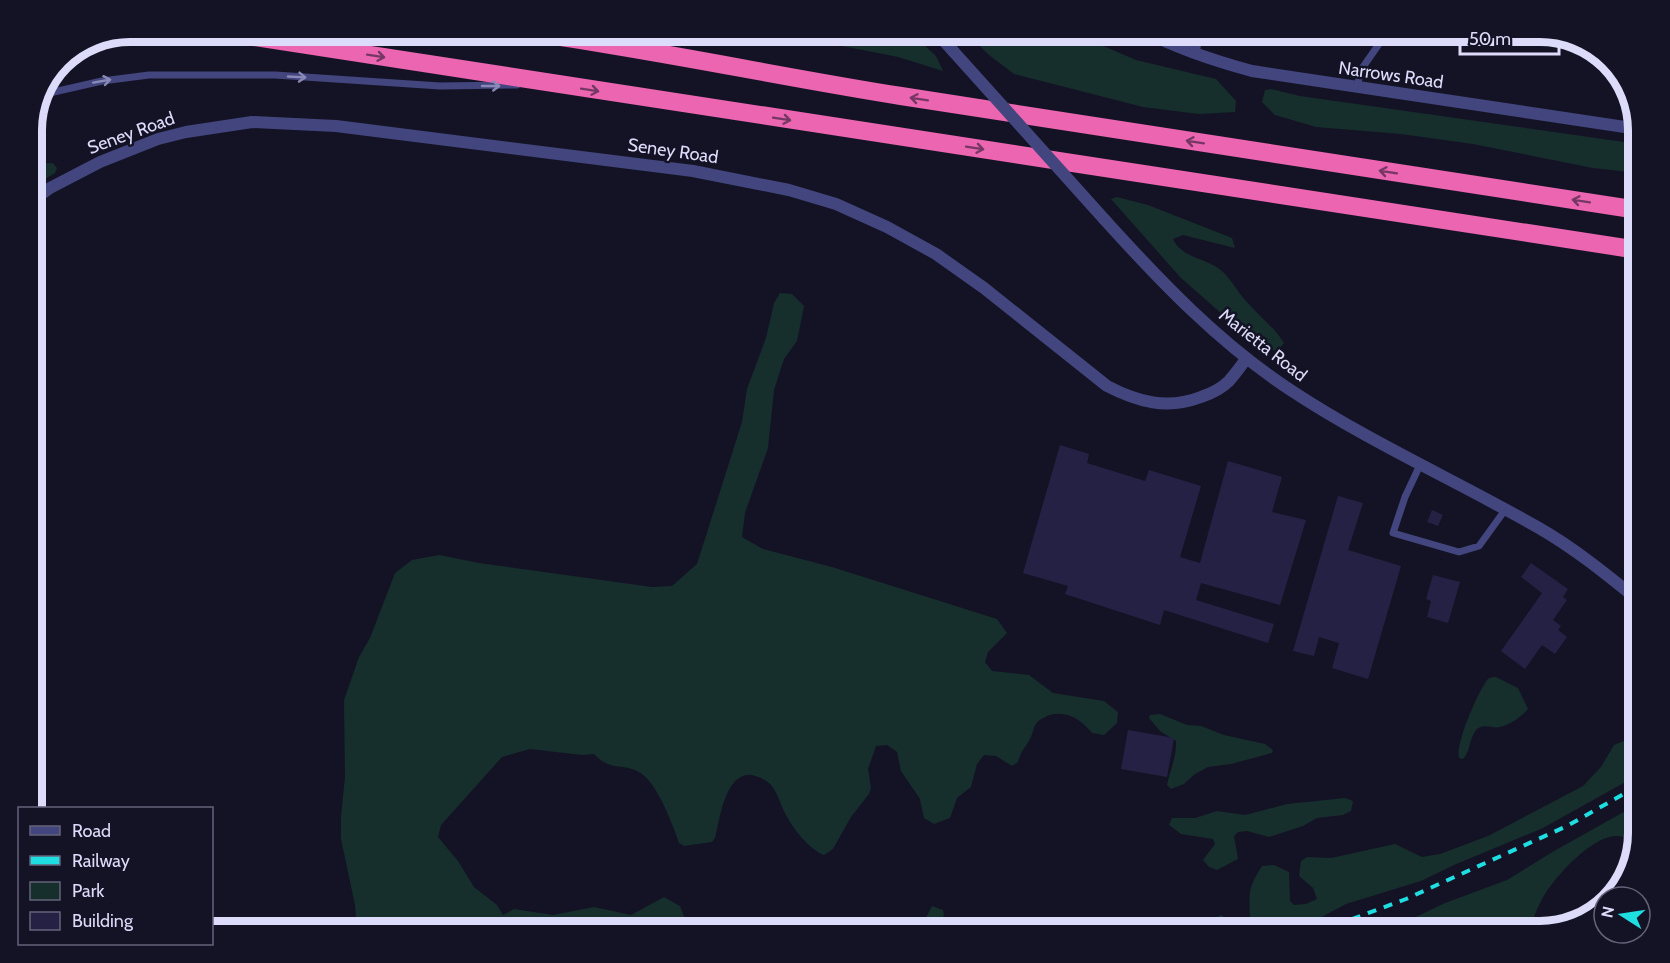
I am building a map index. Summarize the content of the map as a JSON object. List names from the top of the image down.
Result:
{
  "streets": {
    "street": ["Narrows Road", "Seney Road", "Marietta Road"]
  },
  "crossings": [
    ["Seney Road", "Marietta Road"]
  ],
  "legend": [
    "Road",
    "Railway",
    "Park",
    "Building"
  ],
  "scale_bar": "50 m",
  "north": "left"
}
